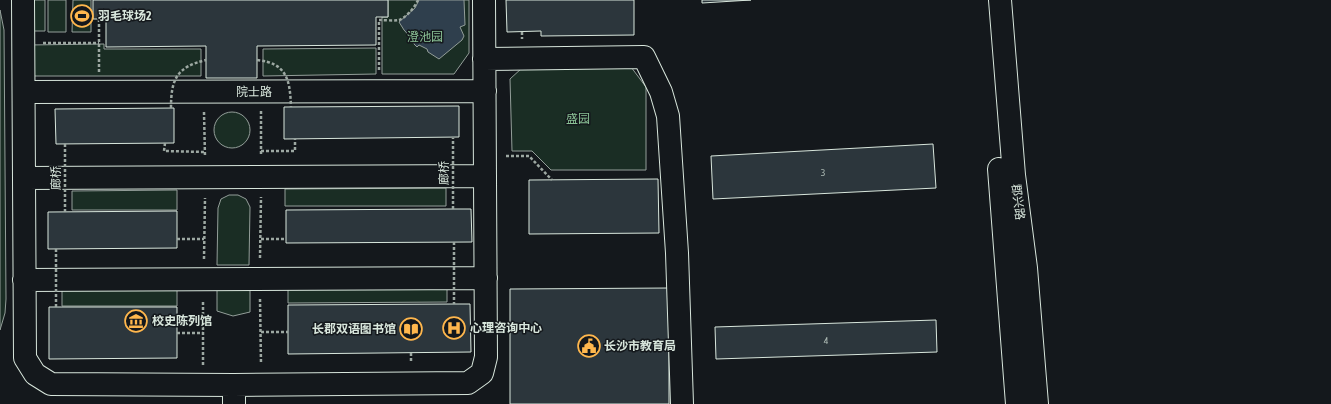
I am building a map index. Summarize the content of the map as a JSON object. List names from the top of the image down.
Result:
{
  "streets": {
    "main road": ["院士路", "郡兴路"],
    "path": ["廊桥"]
  },
  "parks": ["澄池园", "盛园"],
  "places": {
    "sports": ["羽毛球场2"],
    "museum": ["校史陈列馆"],
    "hospital": ["心理咨询中心"],
    "library": ["长郡双语图书馆"],
    "public building": ["长沙市教育局"]
  },
  "house_numbers": ["3", "4"]
}
